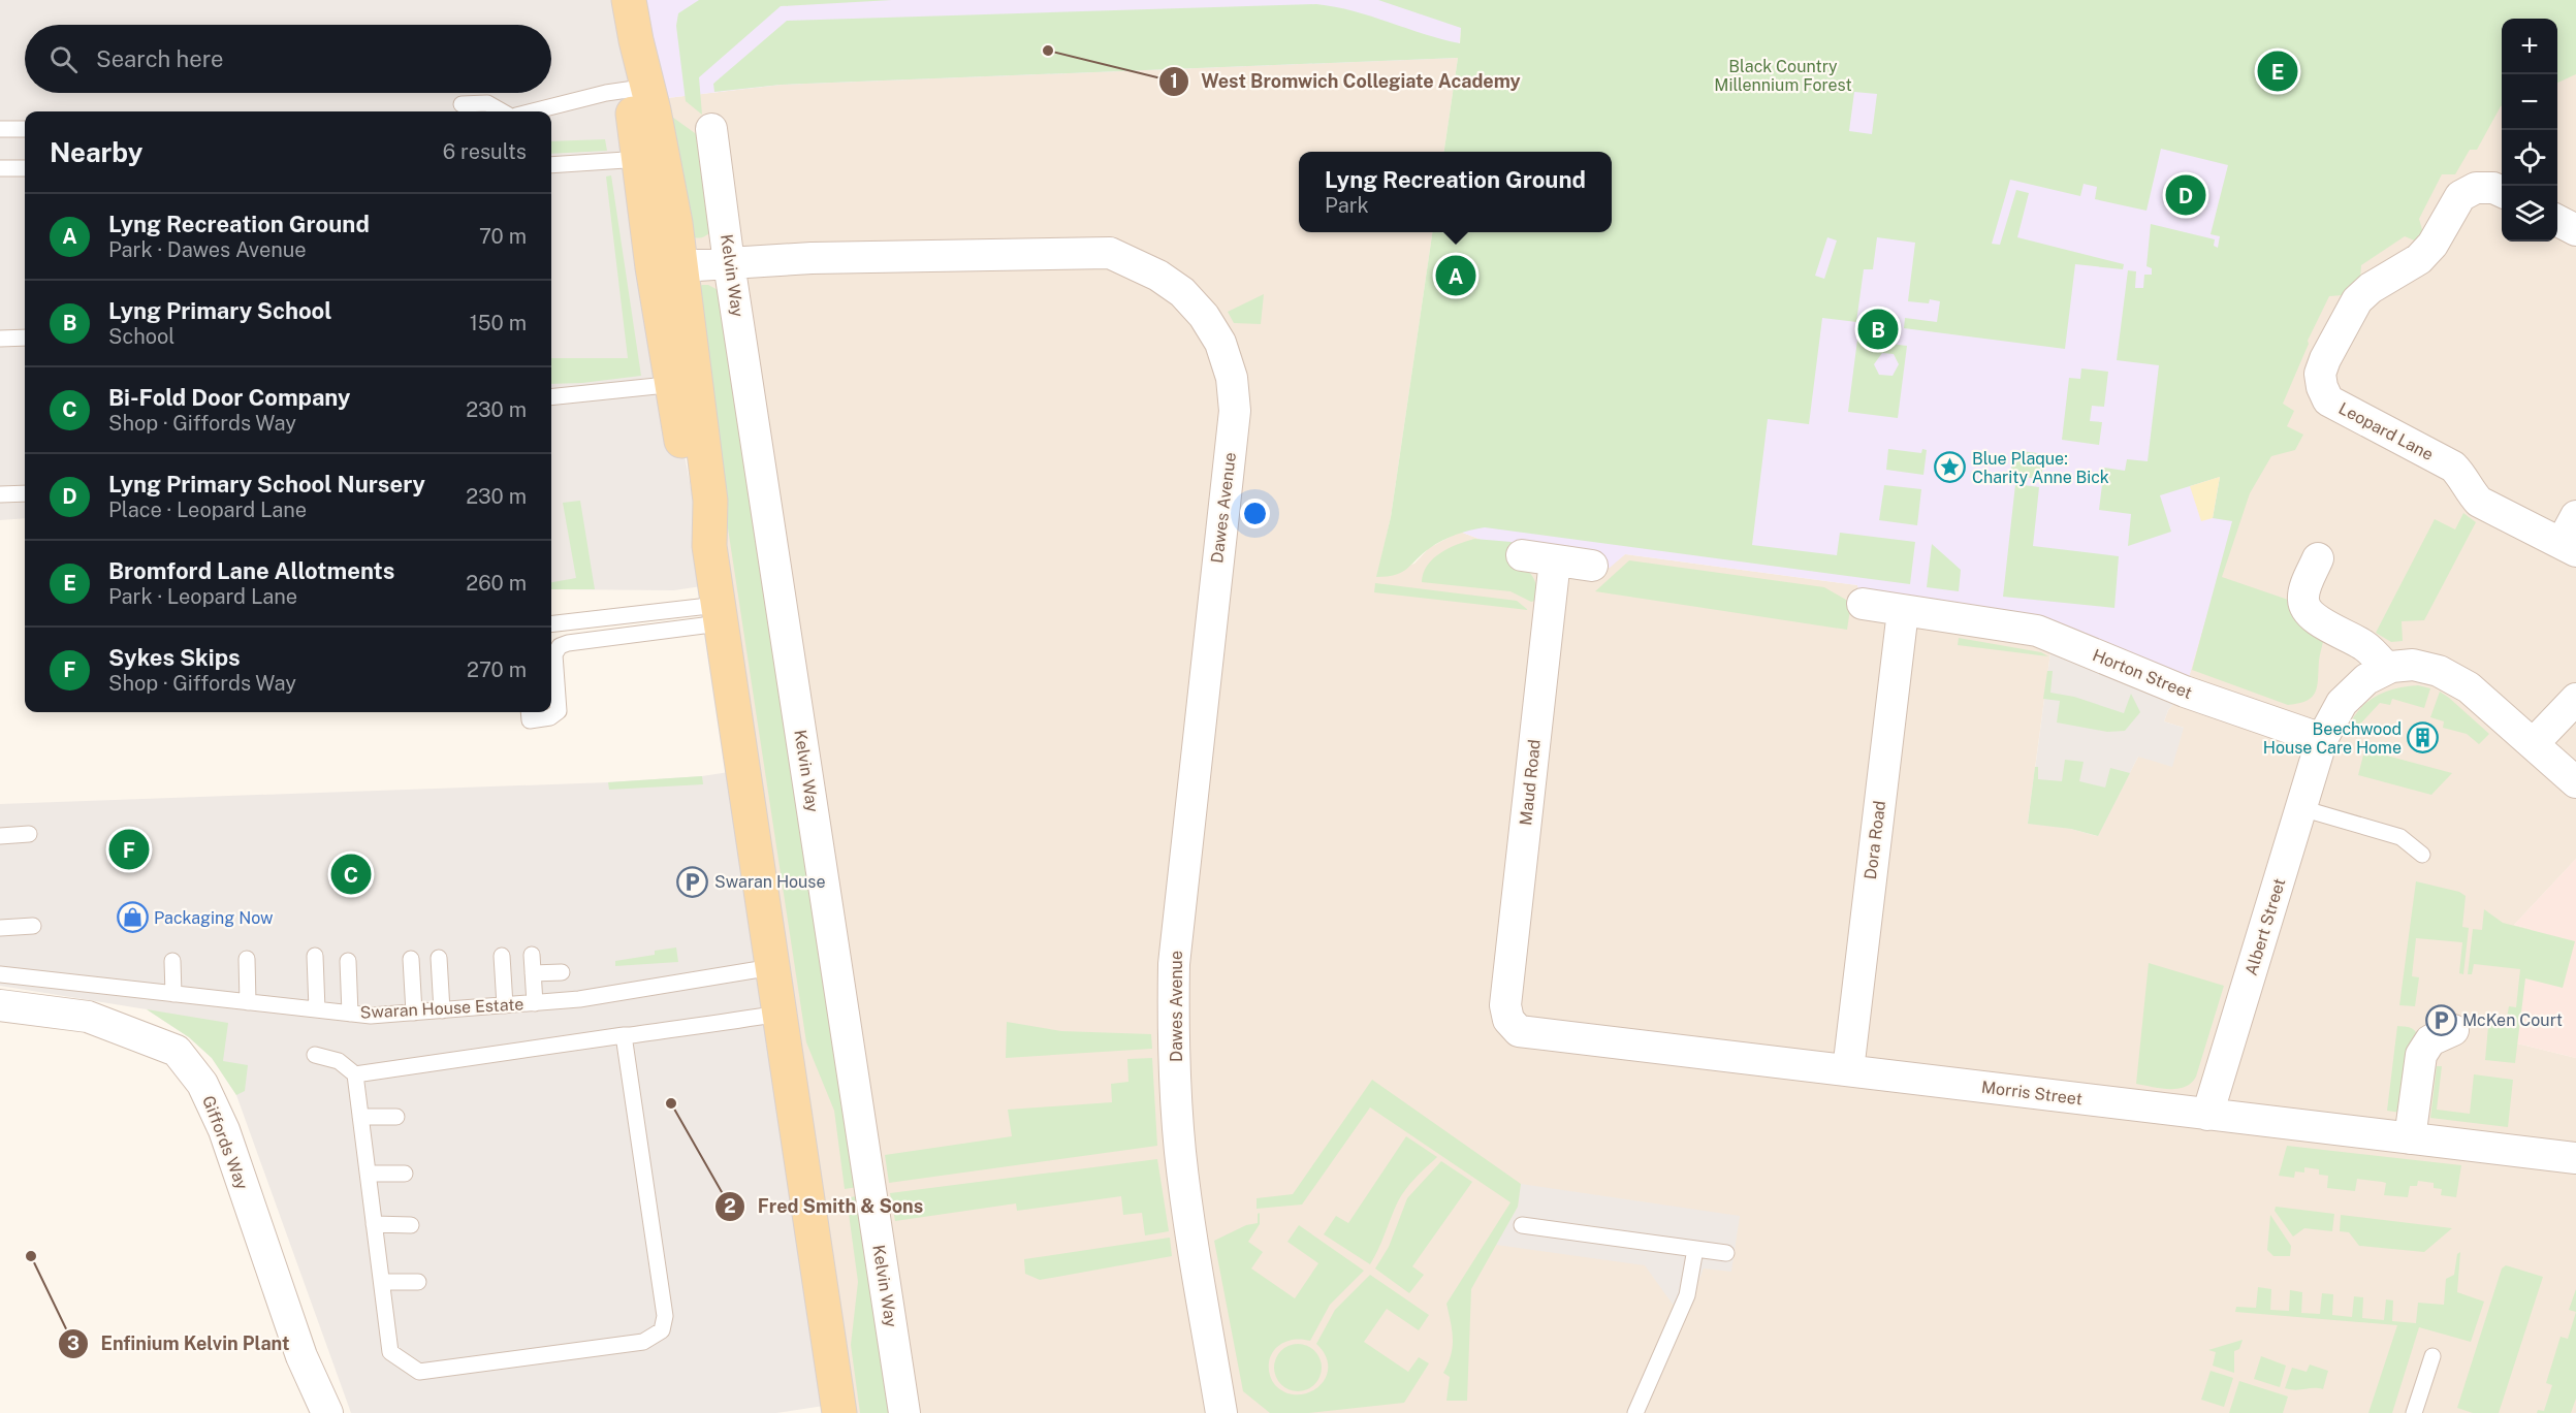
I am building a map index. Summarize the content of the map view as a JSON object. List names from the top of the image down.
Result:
{
  "streets": {
    "street": [
      "Kelvin Way",
      "Leopard Lane",
      "Dawes Avenue",
      "Horton Street",
      "Maud Road",
      "Dora Road",
      "Albert Street",
      "Morris Street",
      "Giffords Way"
    ],
    "lane": ["Swaran House Estate"]
  },
  "crossings": [
    ["Kelvin Way", "Dawes Avenue"],
    ["Horton Street", "Dora Road"],
    ["Horton Street", "Albert Street"],
    ["Maud Road", "Morris Street"],
    ["Dora Road", "Morris Street"],
    ["Albert Street", "Morris Street"]
  ],
  "parks": ["Black Country Millennium Forest"],
  "places": {
    "other": ["West Bromwich Collegiate Academy", "Fred Smith & Sons", "Enfinium Kelvin Plant"],
    "place": ["Blue Plaque: Charity Anne Bick"],
    "building": ["Beechwood House Care Home"],
    "parking": ["Swaran House", "McKen Court"],
    "shop": ["Packaging Now"]
  },
  "page": {
    "map_buttons": ["+", "−"],
    "search": "Search here",
    "pins": [
      "E",
      "D",
      "A",
      "B",
      "F",
      "C"
    ],
    "heading": ["Nearby", "6 results"],
    "popup": ["Lyng Recreation Ground", "Park"],
    "list": [
      {
        "mark": "A",
        "name": "Lyng Recreation Ground",
        "note": "Park · Dawes Avenue",
        "value": "70 m"
      },
      {
        "mark": "B",
        "name": "Lyng Primary School",
        "note": "School",
        "value": "150 m"
      },
      {
        "mark": "C",
        "name": "Bi-Fold Door Company",
        "note": "Shop · Giffords Way",
        "value": "230 m"
      },
      {
        "mark": "D",
        "name": "Lyng Primary School Nursery",
        "note": "Place · Leopard Lane",
        "value": "230 m"
      },
      {
        "mark": "E",
        "name": "Bromford Lane Allotments",
        "note": "Park · Leopard Lane",
        "value": "260 m"
      },
      {
        "mark": "F",
        "name": "Sykes Skips",
        "note": "Shop · Giffords Way",
        "value": "270 m"
      }
    ]
  }
}
